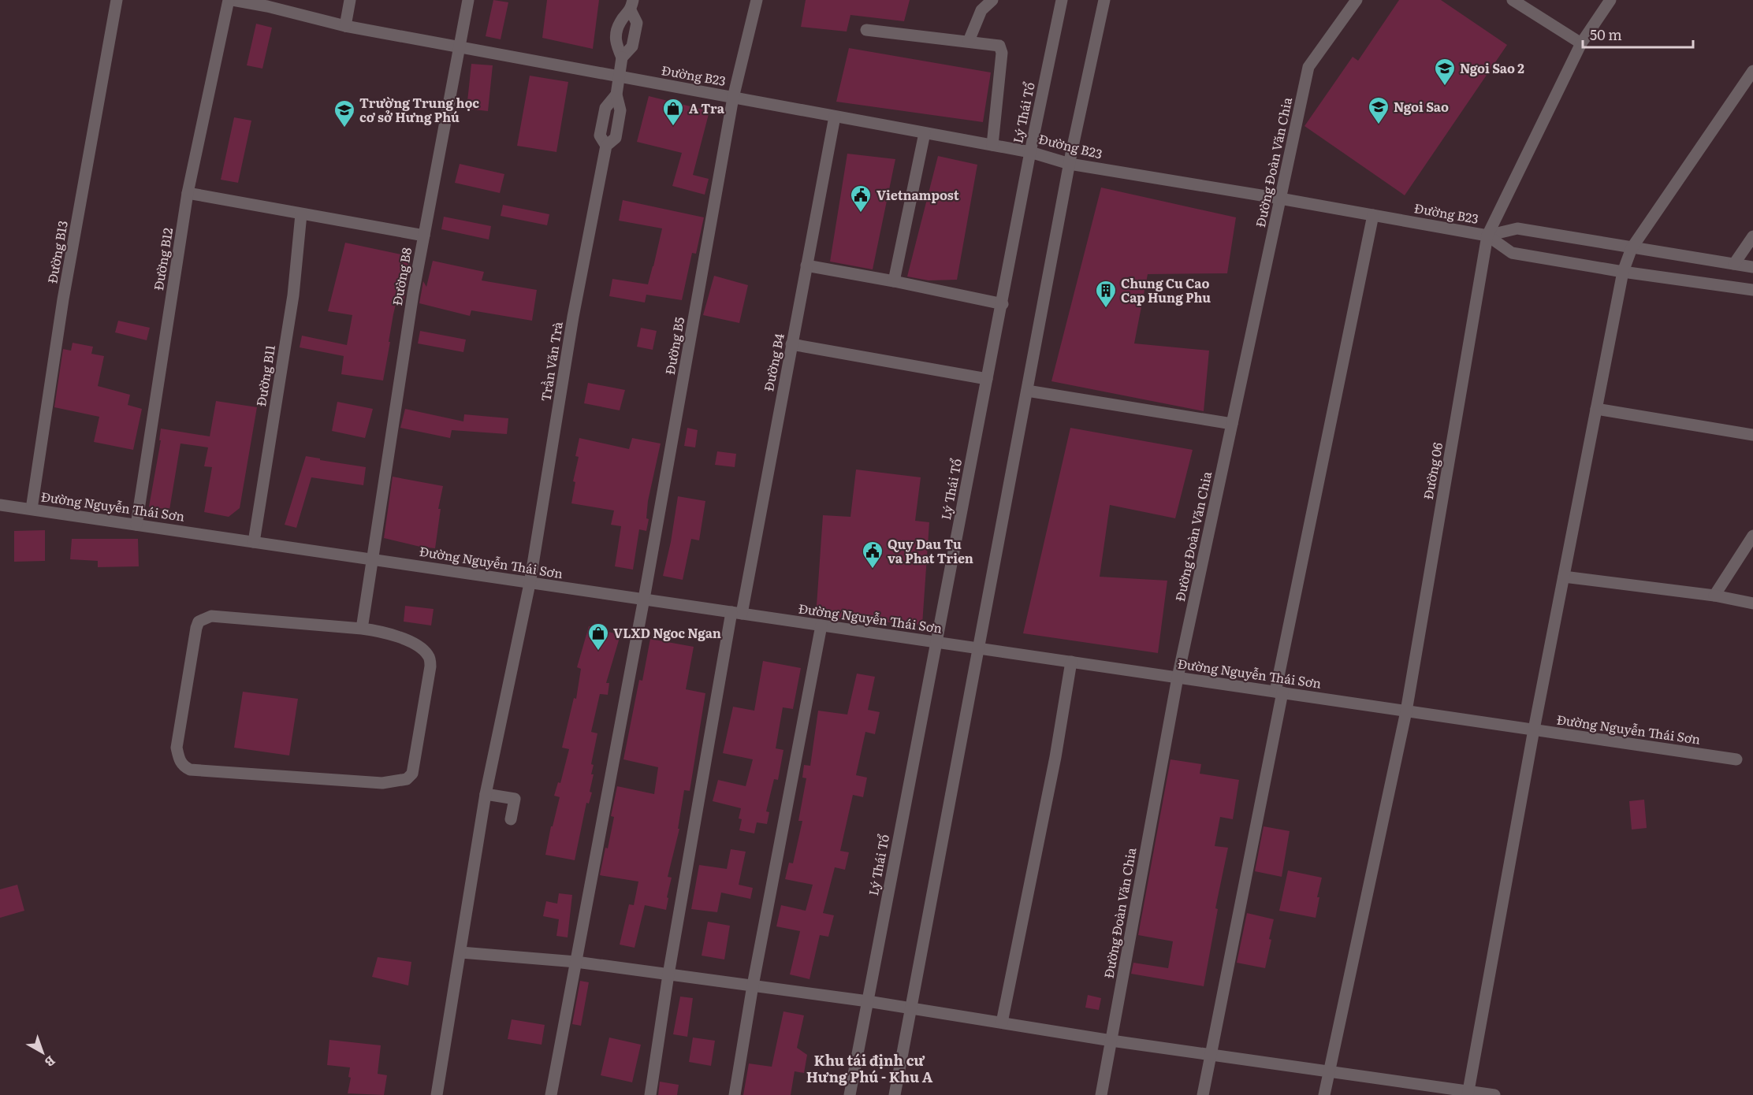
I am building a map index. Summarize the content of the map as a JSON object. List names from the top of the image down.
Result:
{
  "streets": {
    "street": [
      "Đường B23",
      "Lý Thái Tổ",
      "Đường Đoàn Văn Chia",
      "Đường B13",
      "Đường B12",
      "Đường B8",
      "Đường B5",
      "Trần Văn Trà",
      "Đường B4",
      "Đường B11",
      "Đường 06",
      "Đường Nguyễn Thái Sơn"
    ]
  },
  "crossings": [
    ["Đường B23", "Lý Thái Tổ"],
    ["Đường B23", "Đường Đoàn Văn Chia"],
    ["Đường B23", "Đường B8"],
    ["Đường B23", "Đường B5"],
    ["Đường B23", "Trần Văn Trà"],
    ["Đường B23", "Đường B4"],
    ["Đường B23", "Đường 06"],
    ["Lý Thái Tổ", "Đường Nguyễn Thái Sơn"],
    ["Đường Đoàn Văn Chia", "Đường Nguyễn Thái Sơn"],
    ["Đường B13", "Đường Nguyễn Thái Sơn"],
    ["Đường B12", "Đường Nguyễn Thái Sơn"],
    ["Đường B8", "Đường Nguyễn Thái Sơn"],
    ["Đường B5", "Đường Nguyễn Thái Sơn"],
    ["Trần Văn Trà", "Đường Nguyễn Thái Sơn"],
    ["Đường B4", "Đường Nguyễn Thái Sơn"],
    ["Đường B11", "Đường Nguyễn Thái Sơn"],
    ["Đường 06", "Đường Nguyễn Thái Sơn"]
  ],
  "districts": ["Khu tái định cư Hưng Phú - Khu A"],
  "places": {
    "school or university": ["Ngoi Sao 2", "Ngoi Sao", "Trường Trung học cơ sở Hưng Phú"],
    "shop": ["A Tra", "VLXD Ngoc Ngan"],
    "public building": ["Vietnampost", "Quy Dau Tu va Phat Trien"],
    "building": ["Chung Cu Cao Cap Hung Phu"]
  },
  "scale_bar": "50 m",
  "north": "bottom right"
}
